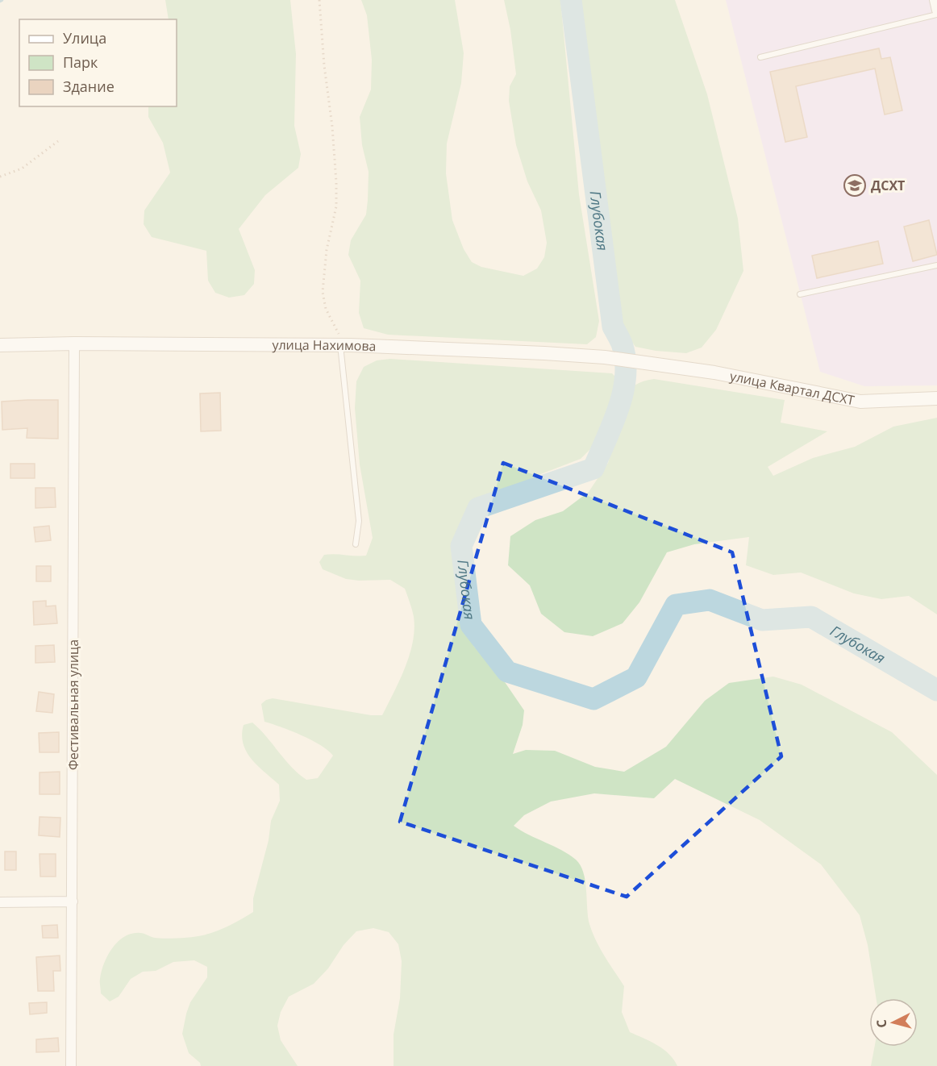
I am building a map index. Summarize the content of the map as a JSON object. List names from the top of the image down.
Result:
{
  "streets": {
    "street": ["улица Нахимова", "улица Квартал ДСХТ", "Фестивальная улица"]
  },
  "crossings": [
    ["улица Нахимова", "улица Квартал ДСХТ"],
    ["улица Нахимова", "Фестивальная улица"]
  ],
  "water": ["Глубокая"],
  "places": {
    "school or university": ["ДСХТ"]
  },
  "legend": ["Улица", "Парк", "Здание"],
  "north": "left"
}
